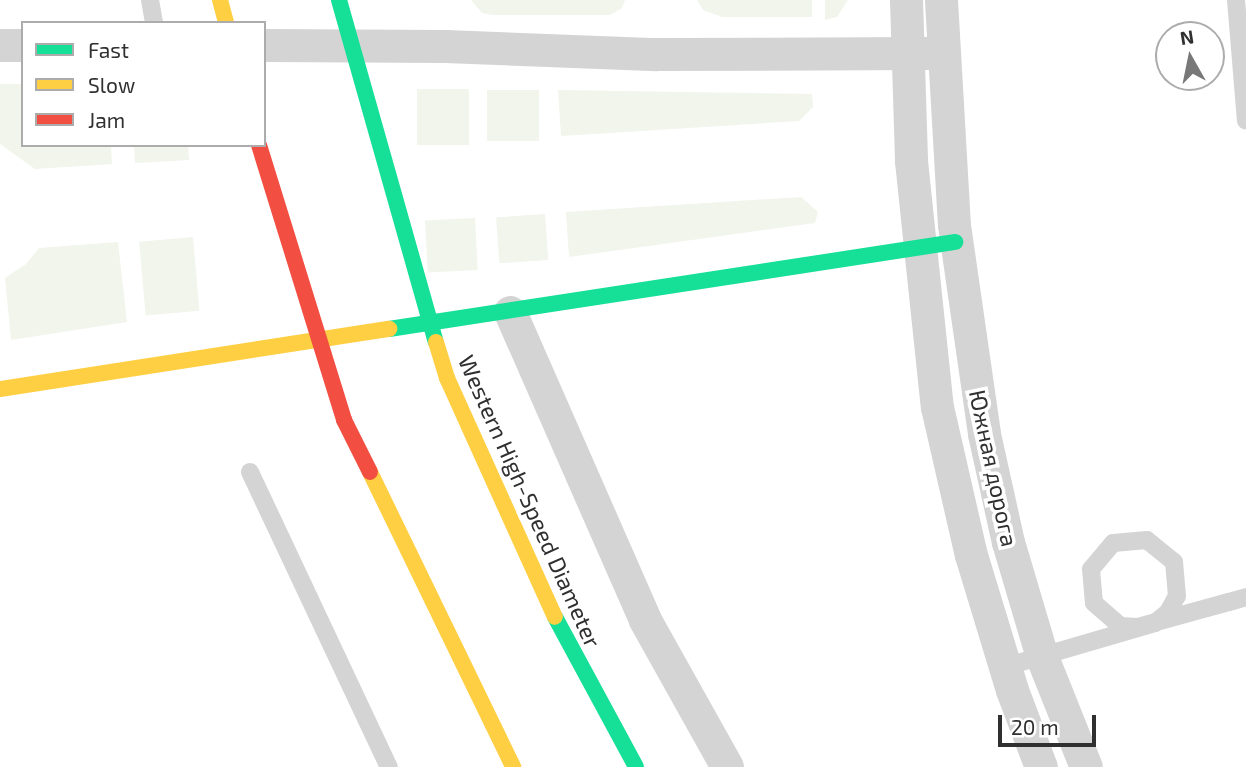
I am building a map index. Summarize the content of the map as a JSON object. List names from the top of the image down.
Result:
{
  "streets": {
    "main road": ["Western High-Speed Diameter"],
    "street": ["Южная дорога"]
  },
  "legend": ["Fast", "Slow", "Jam"],
  "scale_bar": "20 m",
  "north": "top"
}
